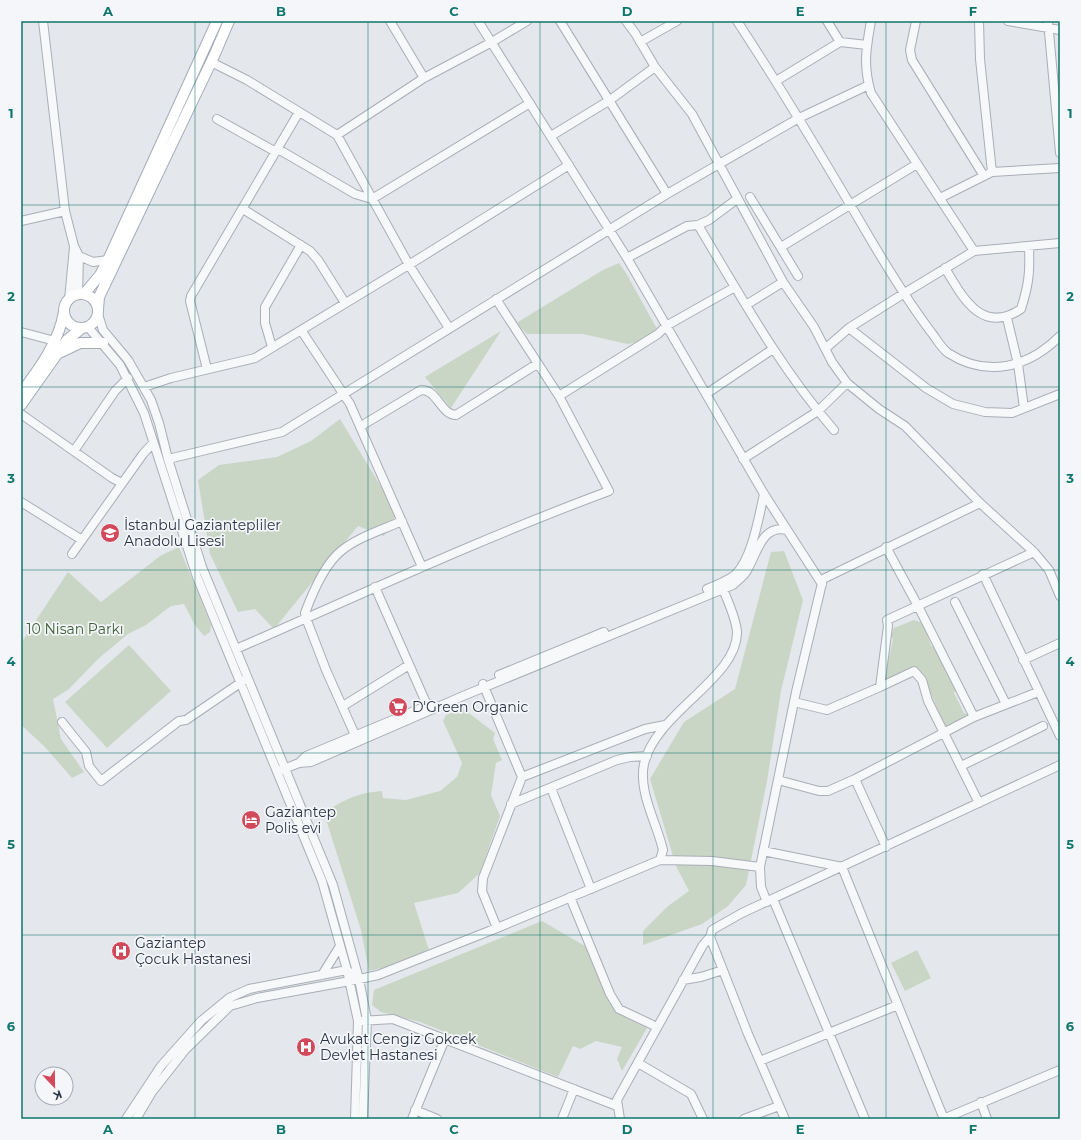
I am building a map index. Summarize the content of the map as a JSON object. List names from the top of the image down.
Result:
{
  "parks": ["10 Nisan Parkı"],
  "places": {
    "school or university": ["İstanbul Gaziantepliler Anadolu Lisesi"],
    "supermarket": ["D'Green Organic"],
    "hotel": ["Gaziantep Polis evi"],
    "hospital": ["Gaziantep Çocuk Hastanesi", "Avukat Cengiz Gokcek Devlet Hastanesi"]
  },
  "north": "bottom",
  "grid": {
    "columns": [
      "A",
      "B",
      "C",
      "D",
      "E",
      "F"
    ],
    "rows": [
      "1",
      "2",
      "3",
      "4",
      "5",
      "6"
    ]
  }
}
